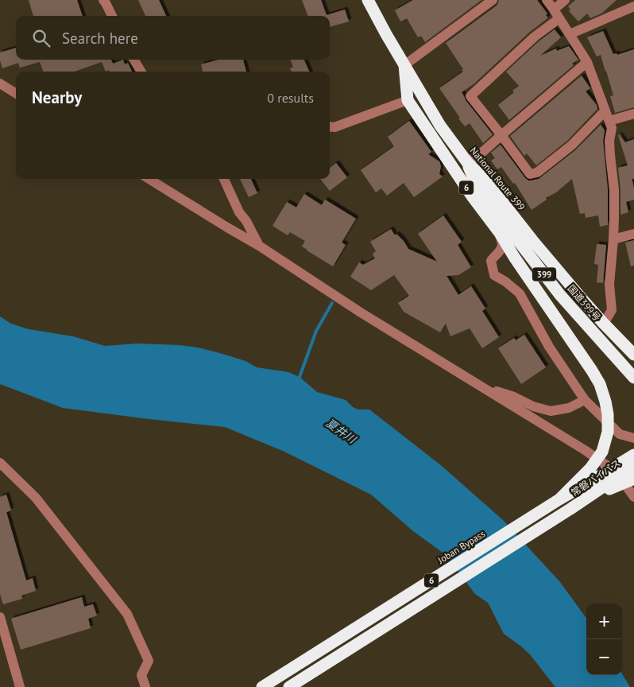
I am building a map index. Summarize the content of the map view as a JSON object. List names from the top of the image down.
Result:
{
  "streets": {
    "highway": [
      "National Route 399",
      "6",
      "399",
      "国道399号",
      "常磐バイパス",
      "Joban Bypass"
    ]
  },
  "crossings": [
    ["National Route 399", "6"],
    ["National Route 399", "国道399号"],
    ["6", "常磐バイパス"],
    ["6", "Joban Bypass"]
  ],
  "water": ["夏井川"],
  "page": {
    "search": "Search here",
    "heading": ["Nearby", "0 results"],
    "map_buttons": ["+", "−"]
  }
}
